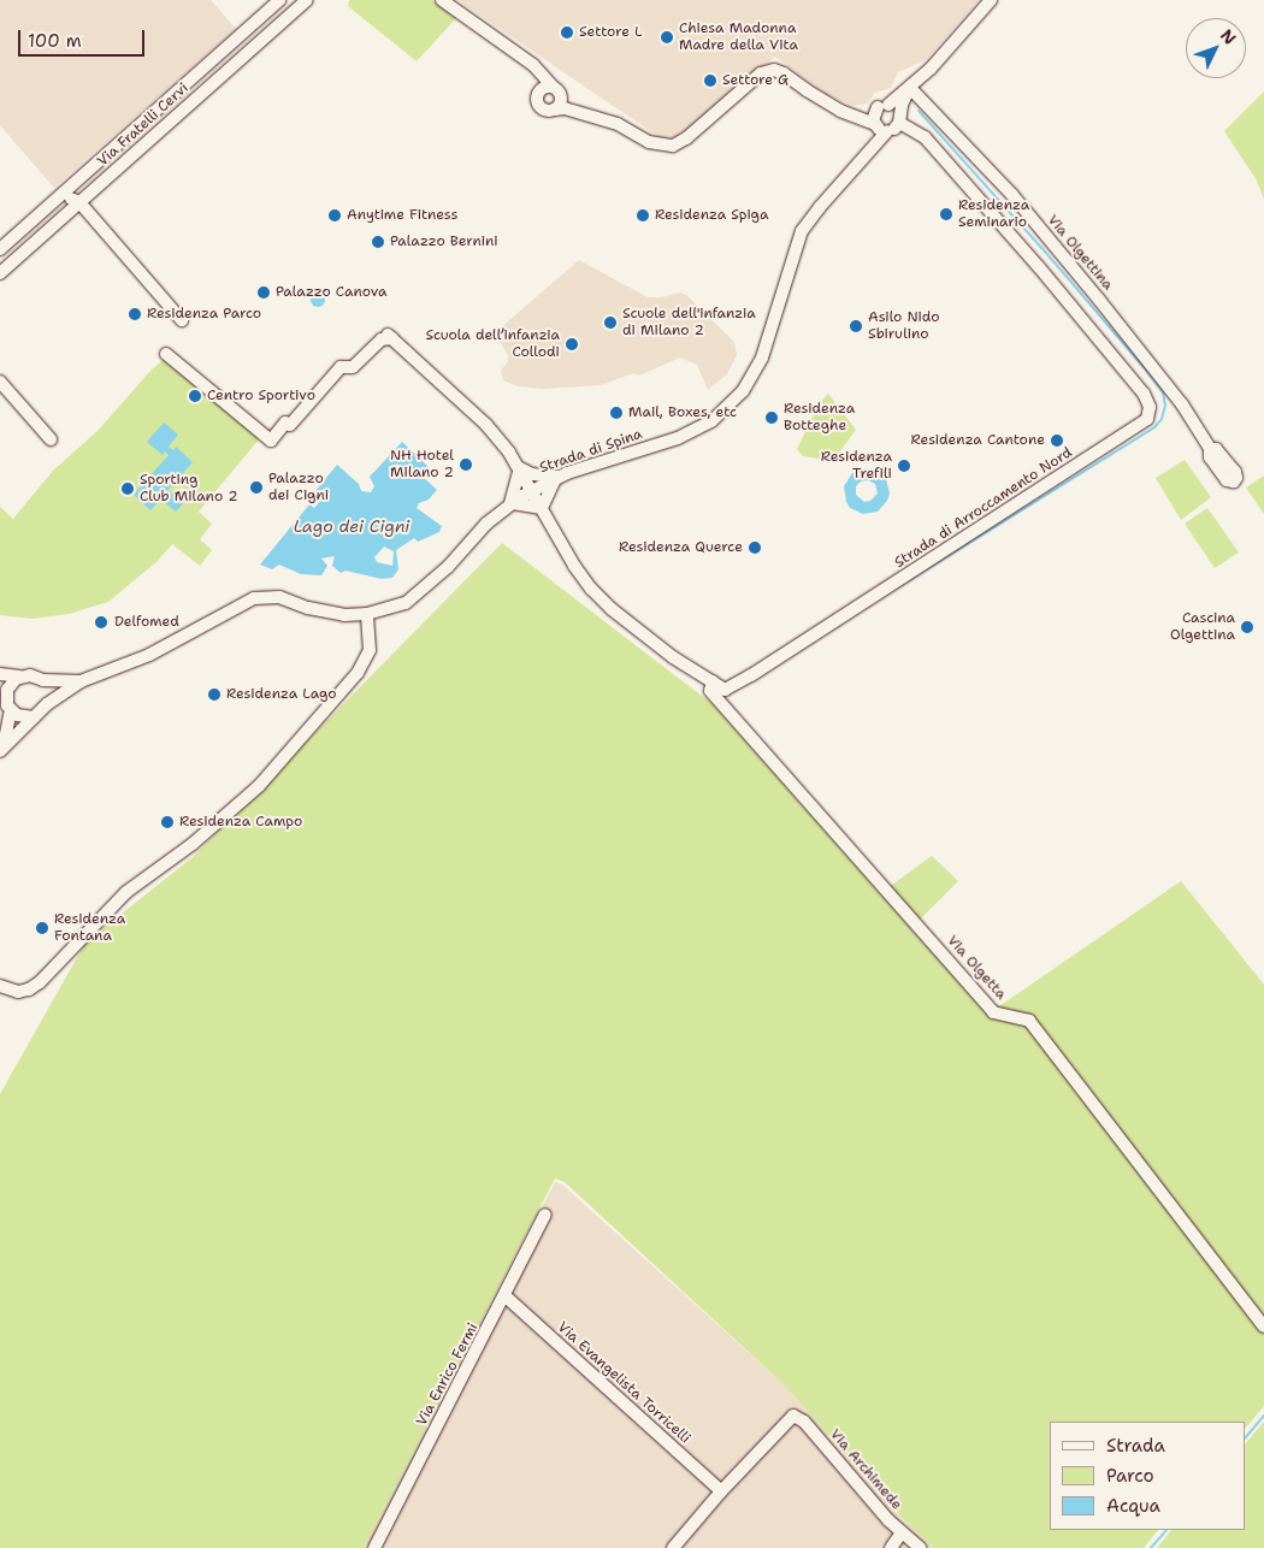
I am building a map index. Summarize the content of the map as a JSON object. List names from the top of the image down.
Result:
{
  "streets": {
    "street": [
      "Via Fratelli Cervi",
      "Via Olgettina",
      "Strada di Spina",
      "Strada di Arroccamento Nord",
      "Via Olgetta",
      "Via Enrico Fermi",
      "Via Evangelista Torricelli",
      "Via Archimede"
    ]
  },
  "crossings": [
    ["Strada di Spina", "Strada di Arroccamento Nord"],
    ["Strada di Arroccamento Nord", "Via Olgetta"],
    ["Via Enrico Fermi", "Via Evangelista Torricelli"],
    ["Via Evangelista Torricelli", "Via Archimede"]
  ],
  "water": ["Lago dei Cigni"],
  "places": [
    "Settore L",
    "Chiesa Madonna Madre della Vita",
    "Settore G",
    "Residenza Seminario",
    "Anytime Fitness",
    "Residenza Spiga",
    "Palazzo Bernini",
    "Palazzo Canova",
    "Residenza Parco",
    "Scuole dell'infanzia di Milano 2",
    "Asilo Nido Sbirulino",
    "Scuola dell’infanzia Collodi",
    "Centro Sportivo",
    "Mail, Boxes, etc",
    "Residenza Botteghe",
    "Residenza Cantone",
    "NH Hotel Milano 2",
    "Residenza Trefili",
    "Palazzo dei Cigni",
    "Sporting Club Milano 2",
    "Residenza Querce",
    "Delfomed",
    "Cascina Olgettina",
    "Residenza Lago",
    "Residenza Campo",
    "Residenza Fontana"
  ],
  "legend": ["Strada", "Parco", "Acqua"],
  "scale_bar": "100 m",
  "north": "top right"
}
